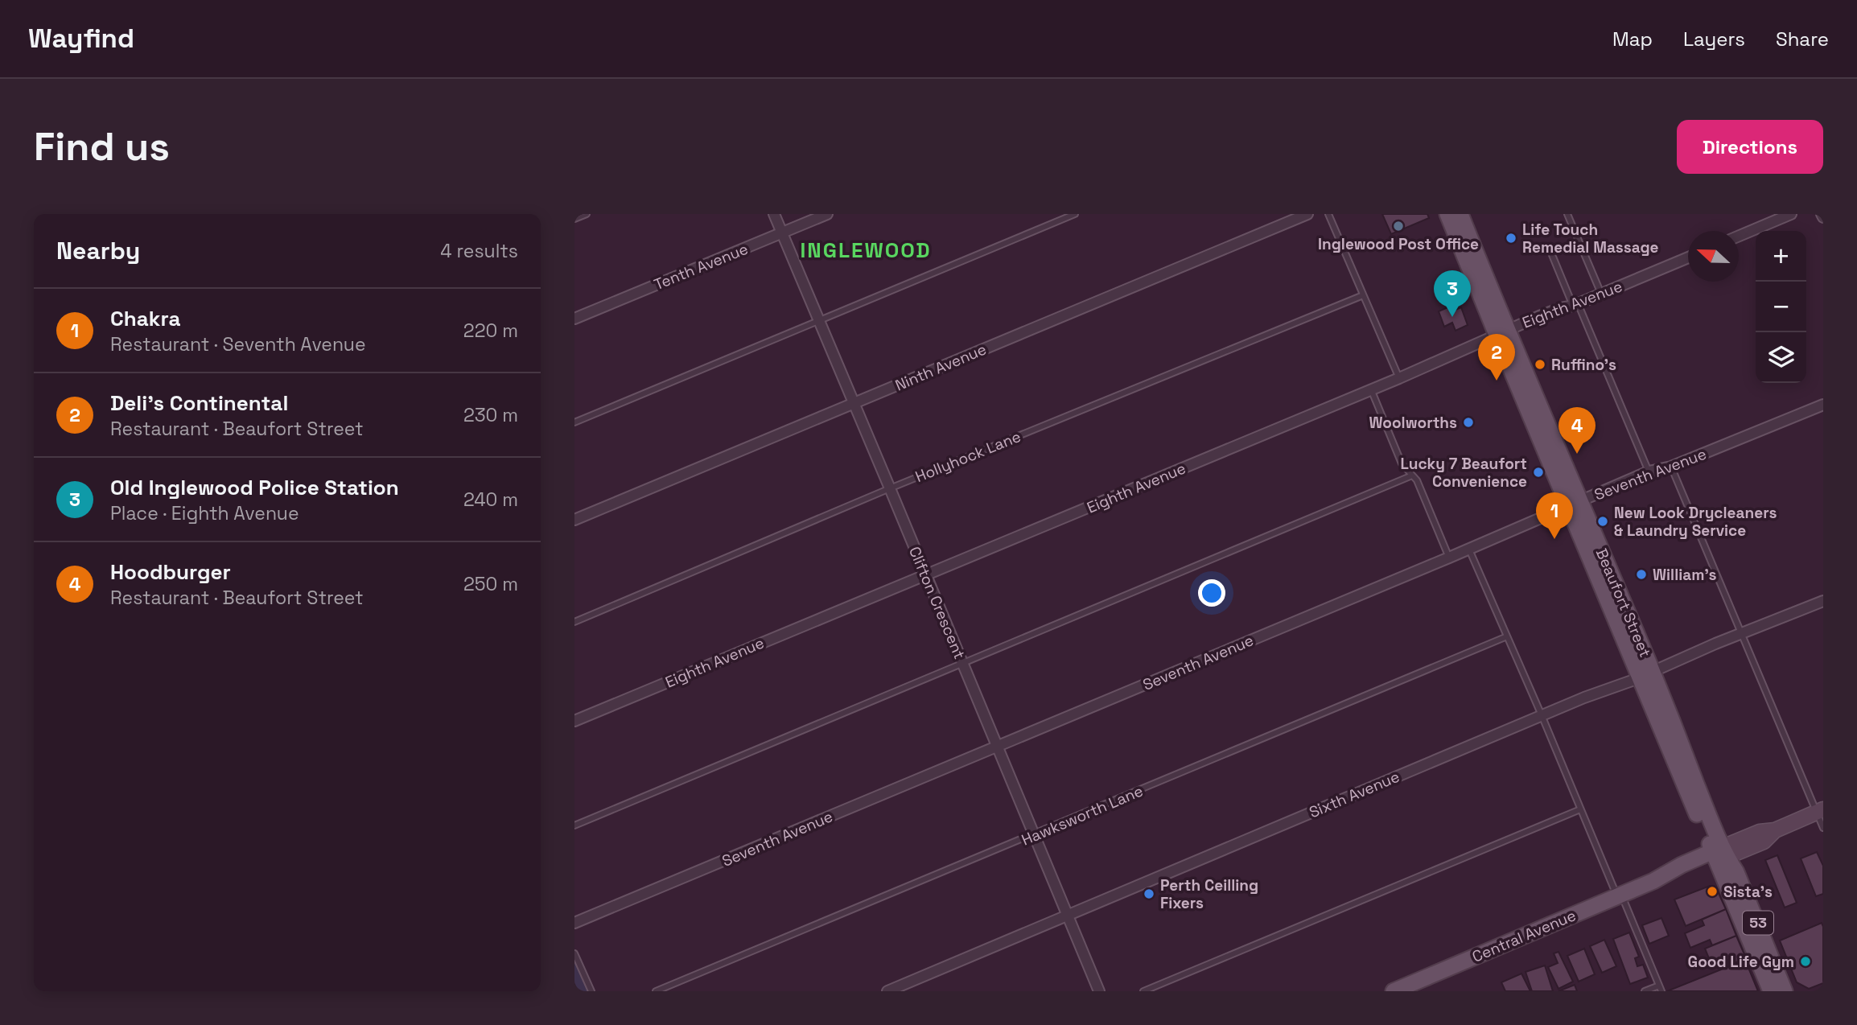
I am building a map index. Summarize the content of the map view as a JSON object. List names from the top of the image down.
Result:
{
  "streets": {
    "main road": ["Beaufort Street", "53", "Central Avenue"],
    "street": [
      "Tenth Avenue",
      "Eighth Avenue",
      "Ninth Avenue",
      "Seventh Avenue",
      "Clifton Crescent",
      "Sixth Avenue"
    ],
    "lane": ["Hollyhock Lane", "Hawksworth Lane"]
  },
  "crossings": [
    ["Tenth Avenue", "Clifton Crescent"],
    ["Eighth Avenue", "Clifton Crescent"],
    ["Eighth Avenue", "Beaufort Street"],
    ["Ninth Avenue", "Clifton Crescent"],
    ["Hollyhock Lane", "Clifton Crescent"],
    ["Seventh Avenue", "Clifton Crescent"],
    ["Seventh Avenue", "Beaufort Street"],
    ["Clifton Crescent", "Sixth Avenue"],
    ["Clifton Crescent", "Hawksworth Lane"],
    ["Beaufort Street", "Sixth Avenue"],
    ["Beaufort Street", "Central Avenue"]
  ],
  "districts": ["INGLEWOOD"],
  "places": [
    "Inglewood Post Office",
    "Life Touch Remedial Massage",
    "Ruffino's",
    "Woolworths",
    "Lucky 7 Beaufort Convenience",
    "New Look Drycleaners & Laundry Service",
    "William's",
    "Sista's",
    "Perth Ceilling Fixers",
    "Good Life Gym"
  ],
  "north": "left",
  "page": {
    "header": "Wayfind",
    "nav": ["Map", "Layers", "Share"],
    "buttons": "Directions",
    "title": "Find us",
    "heading": ["Nearby", "4 results"],
    "map_buttons": ["+", "−"],
    "pins": [
      "3",
      "2",
      "4",
      "1"
    ],
    "list": [
      {
        "mark": "1",
        "name": "Chakra",
        "note": "Restaurant · Seventh Avenue",
        "value": "220 m"
      },
      {
        "mark": "2",
        "name": "Deli's Continental",
        "note": "Restaurant · Beaufort Street",
        "value": "230 m"
      },
      {
        "mark": "3",
        "name": "Old Inglewood Police Station",
        "note": "Place · Eighth Avenue",
        "value": "240 m"
      },
      {
        "mark": "4",
        "name": "Hoodburger",
        "note": "Restaurant · Beaufort Street",
        "value": "250 m"
      }
    ]
  }
}
